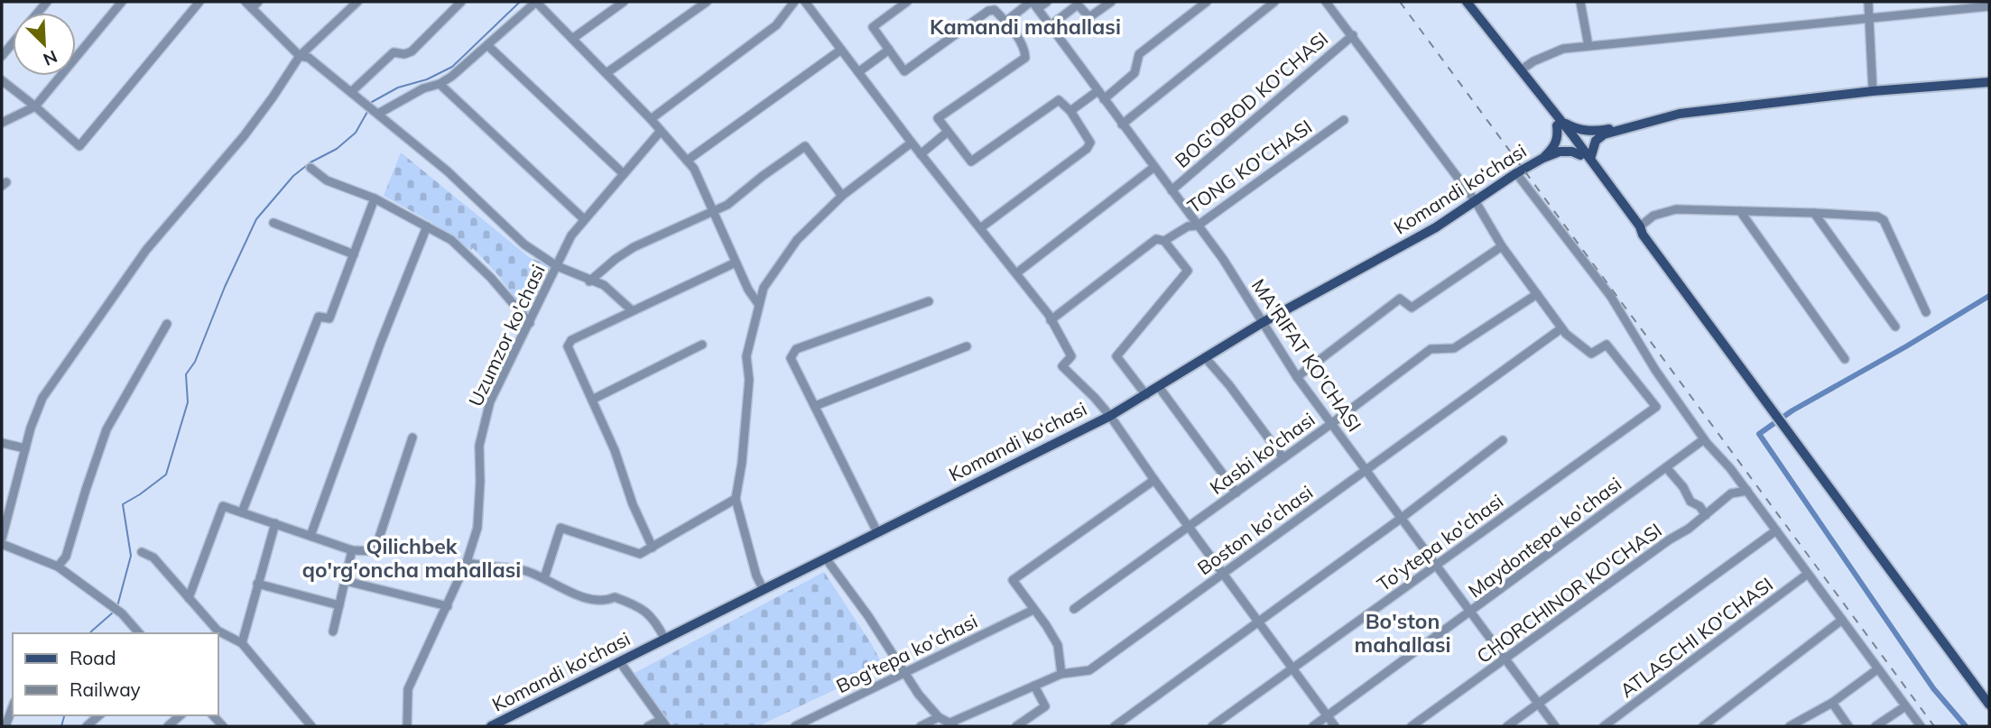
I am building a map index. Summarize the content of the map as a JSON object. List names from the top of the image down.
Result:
{
  "streets": {
    "main road": ["Komandi ko‘chasi"],
    "street": [
      "BOG'OBOD KO'CHASI",
      "TONG KO'CHASI",
      "Uzumzor ko'chasi",
      "MA'RIFAT KO'CHASI",
      "Kasbi ko'chasi",
      "Boston ko'chasi",
      "Maydontepa ko'chasi",
      "To'ytepa ko'chasi",
      "CHORCHINOR KO'CHASI",
      "ATLASCHI KO'CHASI",
      "Bog'tepa ko'chasi"
    ]
  },
  "crossings": [
    ["BOG'OBOD KO'CHASI", "MA'RIFAT KO'CHASI"],
    ["TONG KO'CHASI", "MA'RIFAT KO'CHASI"],
    ["Komandi ko‘chasi", "MA'RIFAT KO'CHASI"],
    ["MA'RIFAT KO'CHASI", "Kasbi ko'chasi"],
    ["MA'RIFAT KO'CHASI", "Boston ko'chasi"],
    ["MA'RIFAT KO'CHASI", "Maydontepa ko'chasi"],
    ["MA'RIFAT KO'CHASI", "To'ytepa ko'chasi"],
    ["MA'RIFAT KO'CHASI", "CHORCHINOR KO'CHASI"],
    ["Boston ko'chasi", "To'ytepa ko'chasi"]
  ],
  "districts": ["Kamandi mahallasi", "Qilichbek qo'rg'oncha mahallasi", "Bo'ston mahallasi"],
  "legend": ["Road", "Railway"],
  "north": "bottom right"
}
